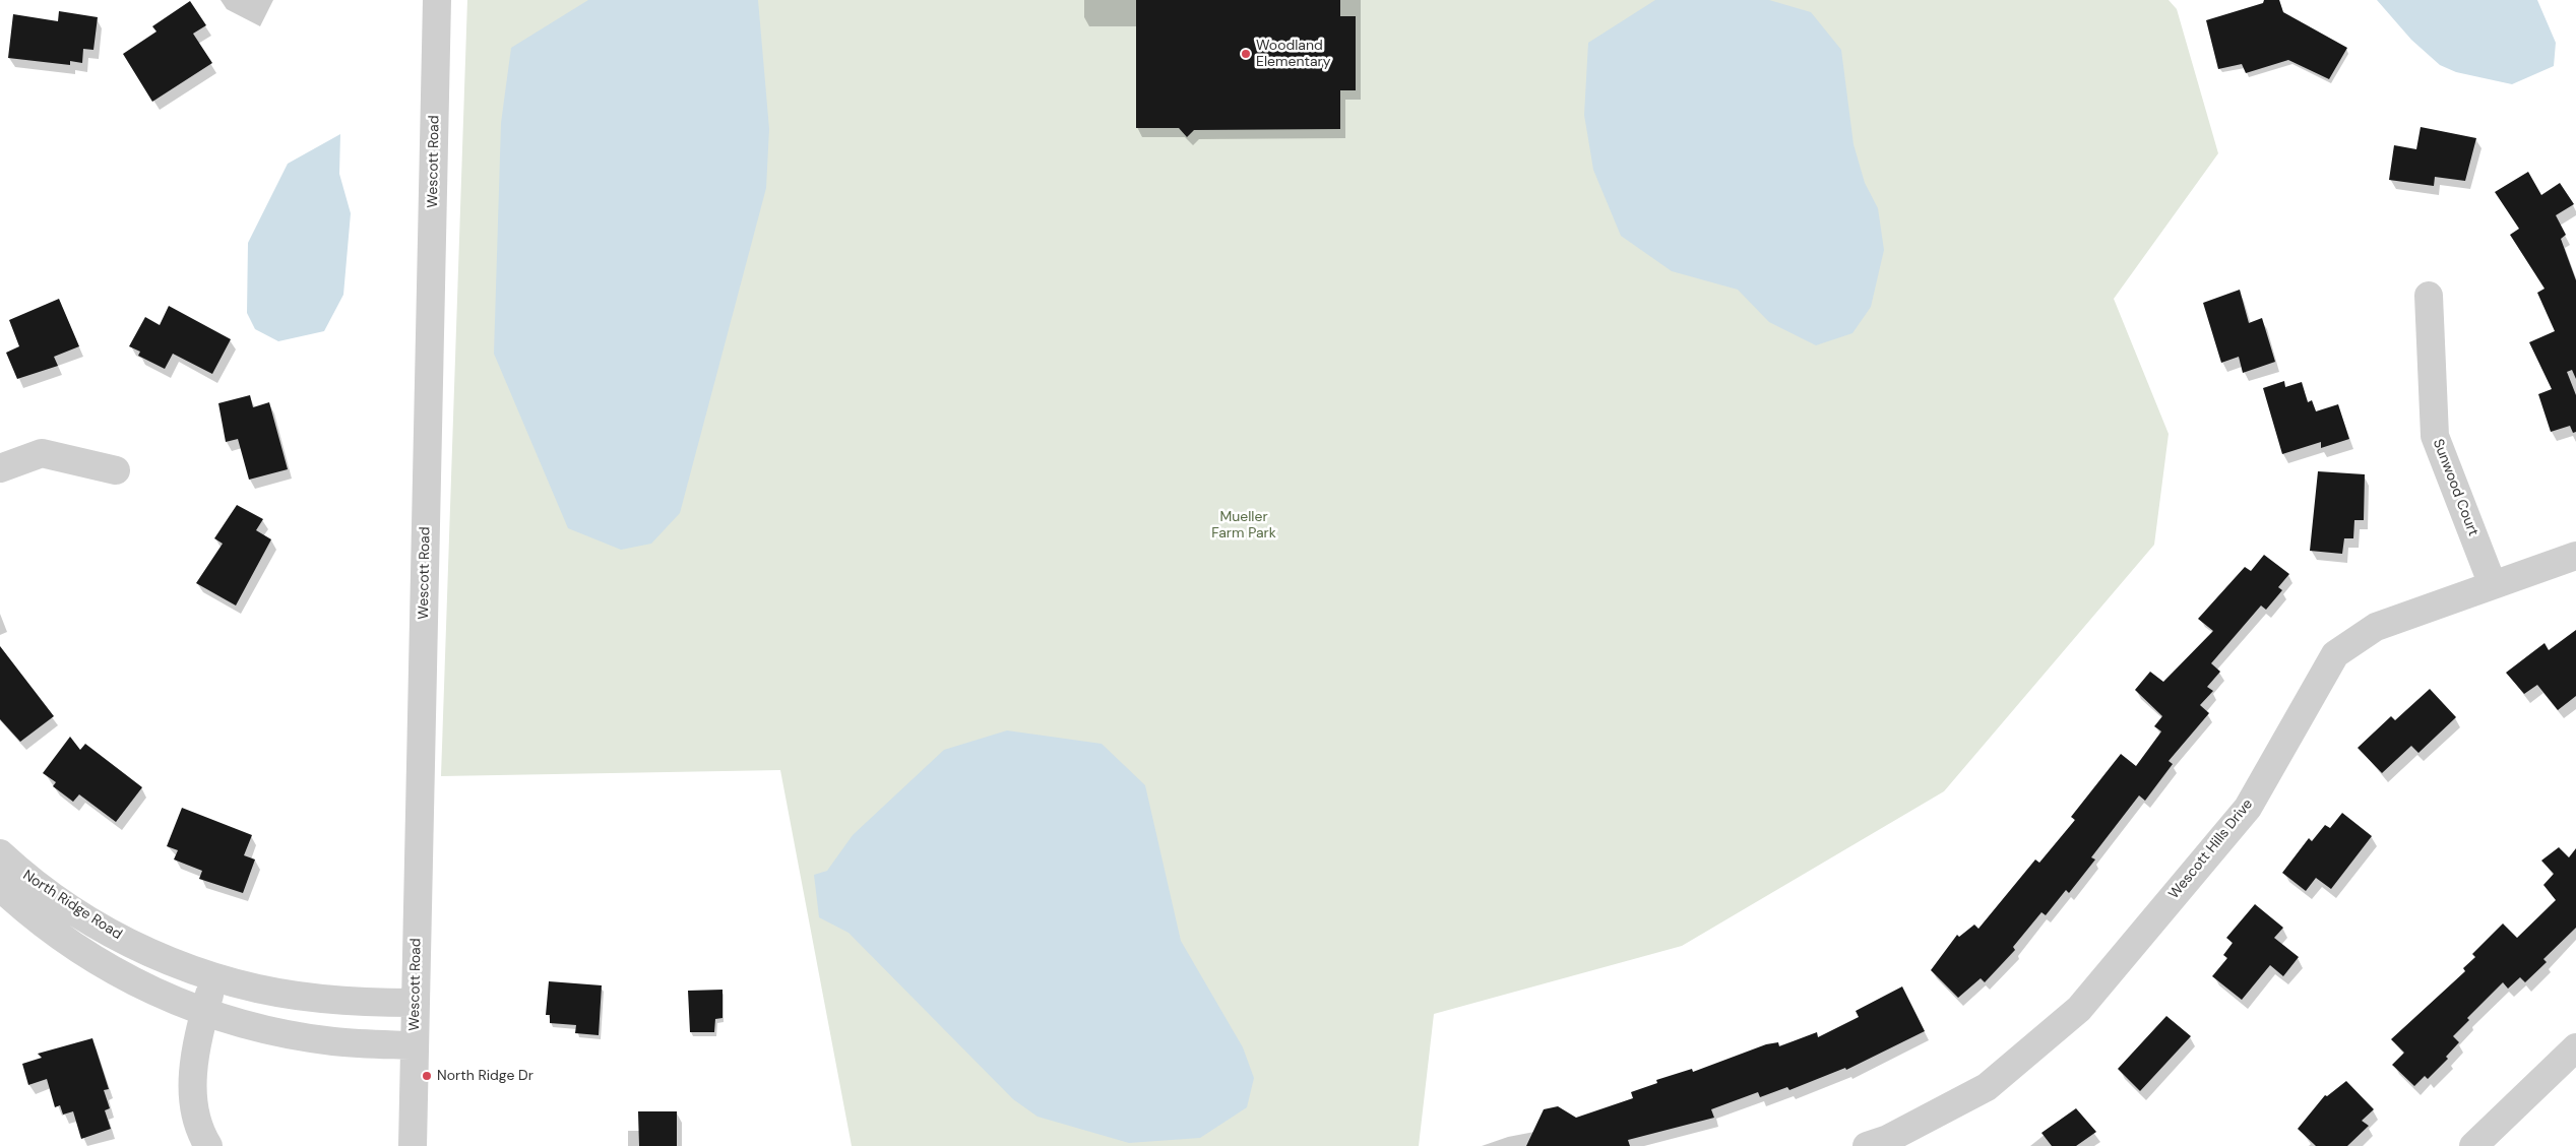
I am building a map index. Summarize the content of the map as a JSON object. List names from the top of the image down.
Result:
{
  "streets": {
    "street": [
      "Wescott Road",
      "Sunwood Court",
      "Wescott Hills Drive",
      "North Ridge Road"
    ]
  },
  "crossings": [
    ["Wescott Road", "North Ridge Road"],
    ["Sunwood Court", "Wescott Hills Drive"]
  ],
  "parks": ["Mueller Farm Park"],
  "places": ["Woodland Elementary", "North Ridge Dr"]
}
